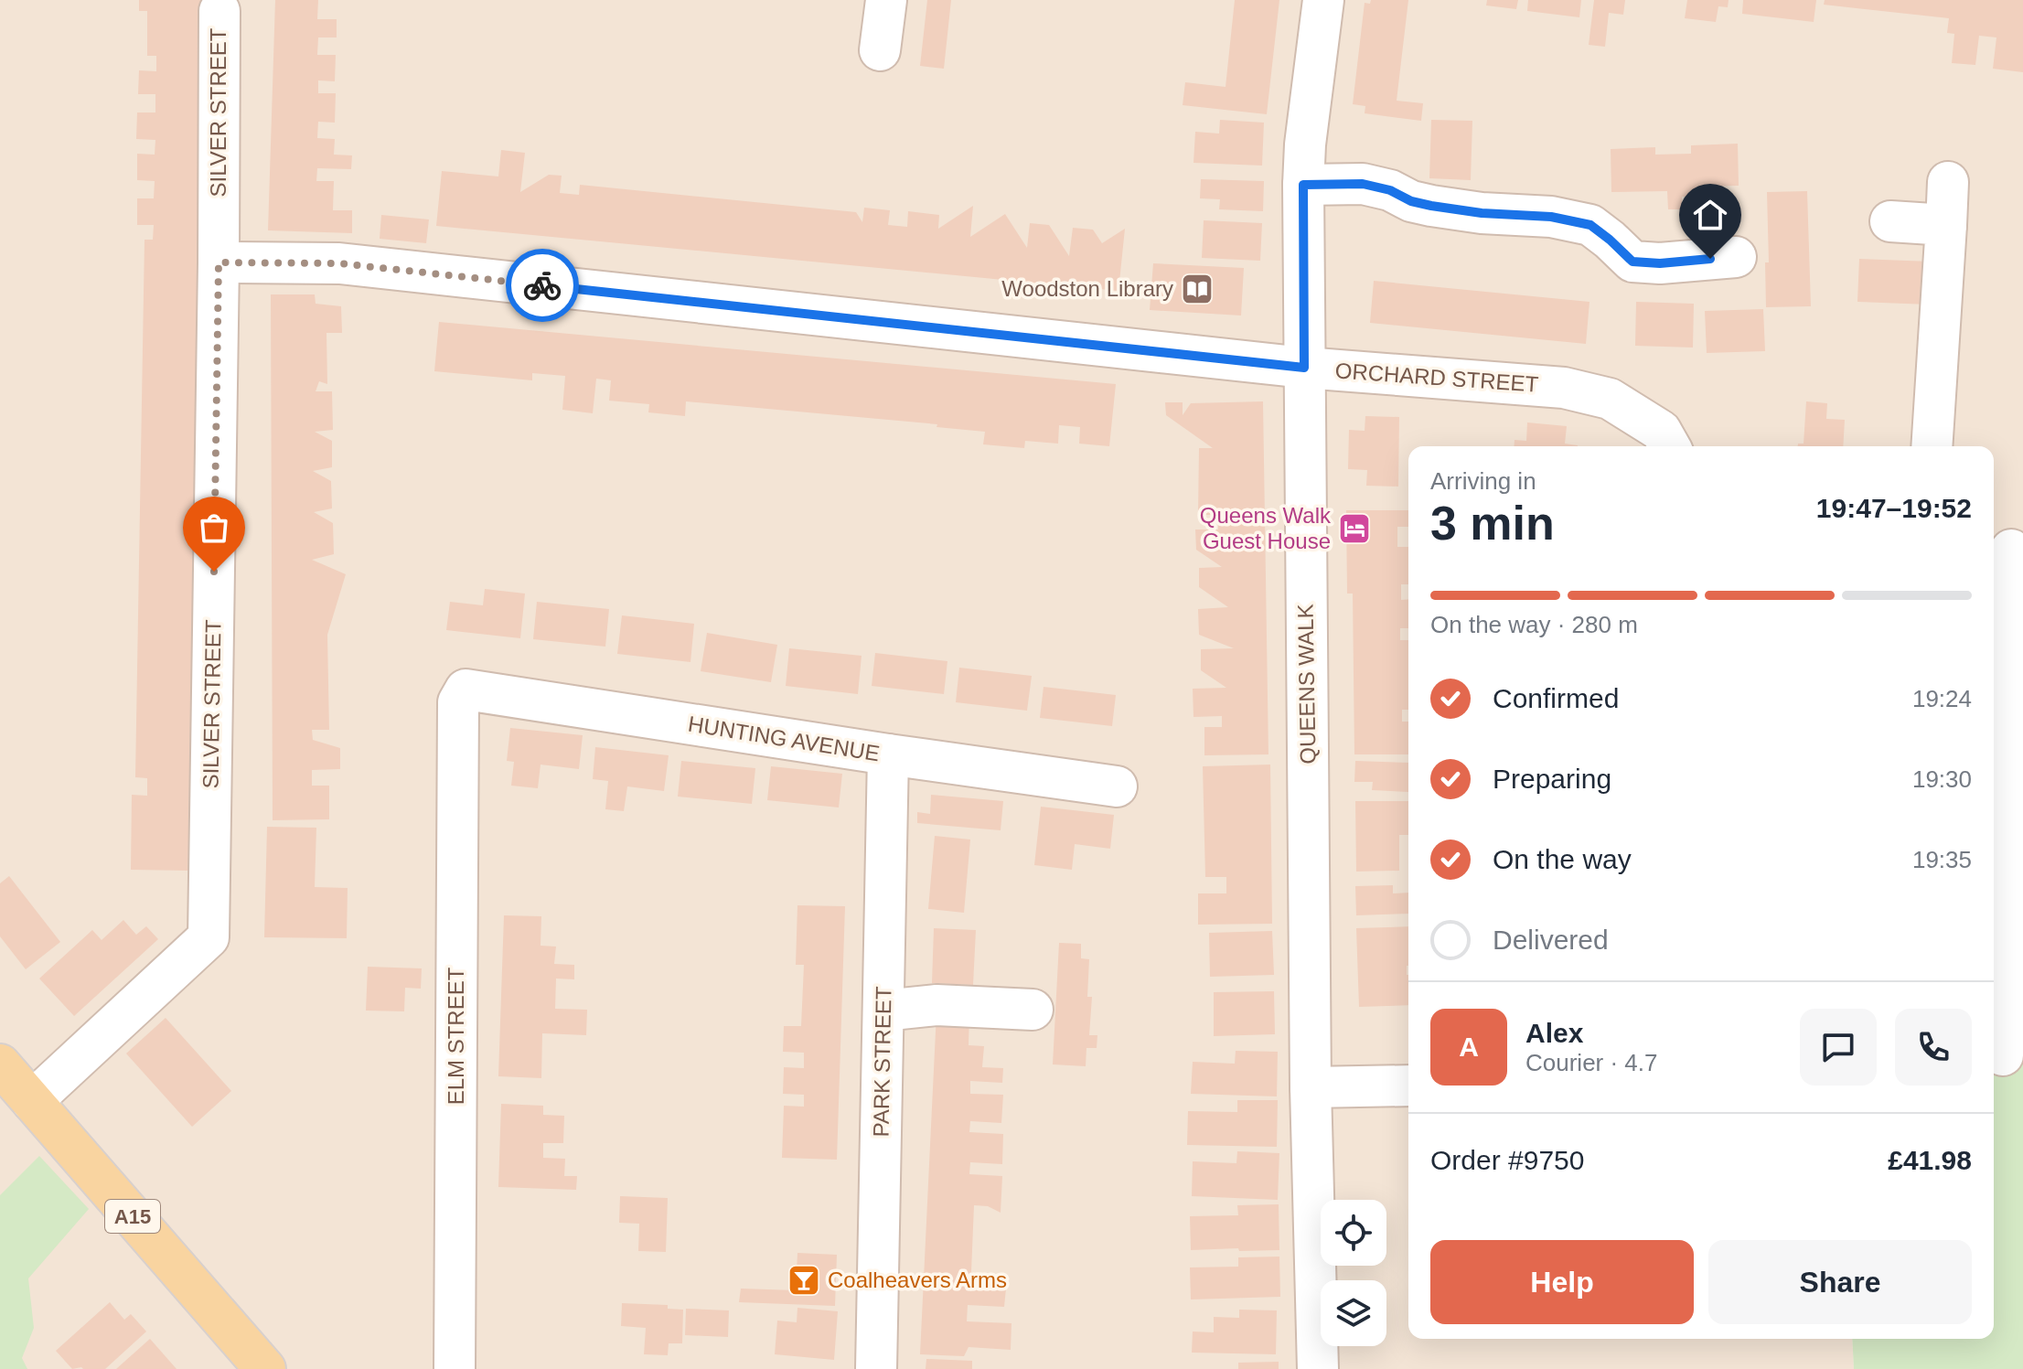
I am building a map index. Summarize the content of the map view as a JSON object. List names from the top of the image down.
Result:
{
  "streets": {
    "main road": ["A15"],
    "street": [
      "SILVER STREET",
      "ORCHARD STREET",
      "QUEENS WALK",
      "HUNTING AVENUE",
      "ELM STREET",
      "PARK STREET"
    ]
  },
  "crossings": [
    ["SILVER STREET", "ORCHARD STREET"],
    ["SILVER STREET", "A15"],
    ["ORCHARD STREET", "QUEENS WALK"],
    ["HUNTING AVENUE", "ELM STREET"],
    ["HUNTING AVENUE", "PARK STREET"]
  ],
  "places": {
    "library": ["Woodston Library"],
    "hotel": ["Queens Walk Guest House"],
    "bar": ["Coalheavers Arms"]
  },
  "page": {
    "heading": ["3 min", "Arriving in", "19:47–19:52"],
    "panel": [
      "Alex",
      "Courier · 4.7",
      "Order #9750",
      "£41.98"
    ],
    "bar": "On the way · 280 m",
    "list": [
      ["Confirmed", "19:24"],
      ["Preparing", "19:30"],
      ["On the way", "19:35"],
      "Delivered"
    ],
    "round": "A",
    "buttons": ["Help", "Share"]
  }
}
